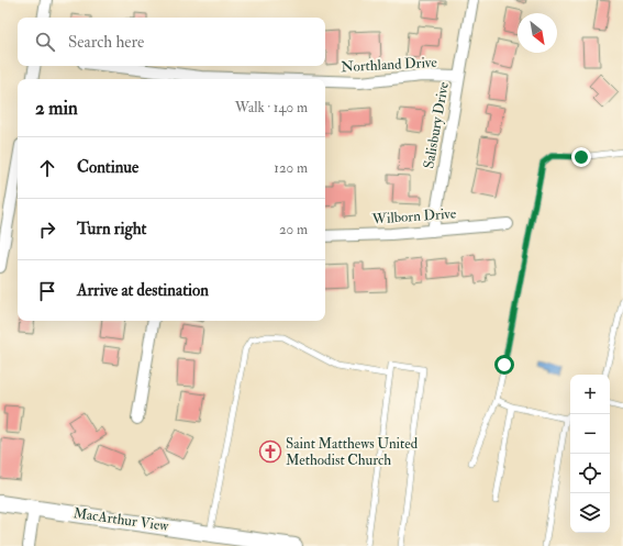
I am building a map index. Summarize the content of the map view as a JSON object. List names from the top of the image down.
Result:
{
  "streets": {
    "street": [
      "Northland Drive",
      "Salisbury Drive",
      "Wilborn Drive",
      "MacArthur View"
    ]
  },
  "crossings": [
    ["Northland Drive", "Salisbury Drive"],
    ["Salisbury Drive", "Wilborn Drive"]
  ],
  "places": {
    "church": ["Saint Matthews United Methodist Church"]
  },
  "north": "bottom right",
  "page": {
    "search": "Search here",
    "heading": ["2 min", "Walk · 140 m"],
    "list": [
      ["Continue", "120 m"],
      ["Turn right", "20 m"],
      "Arrive at destination"
    ],
    "map_buttons": ["+", "−"]
  }
}
